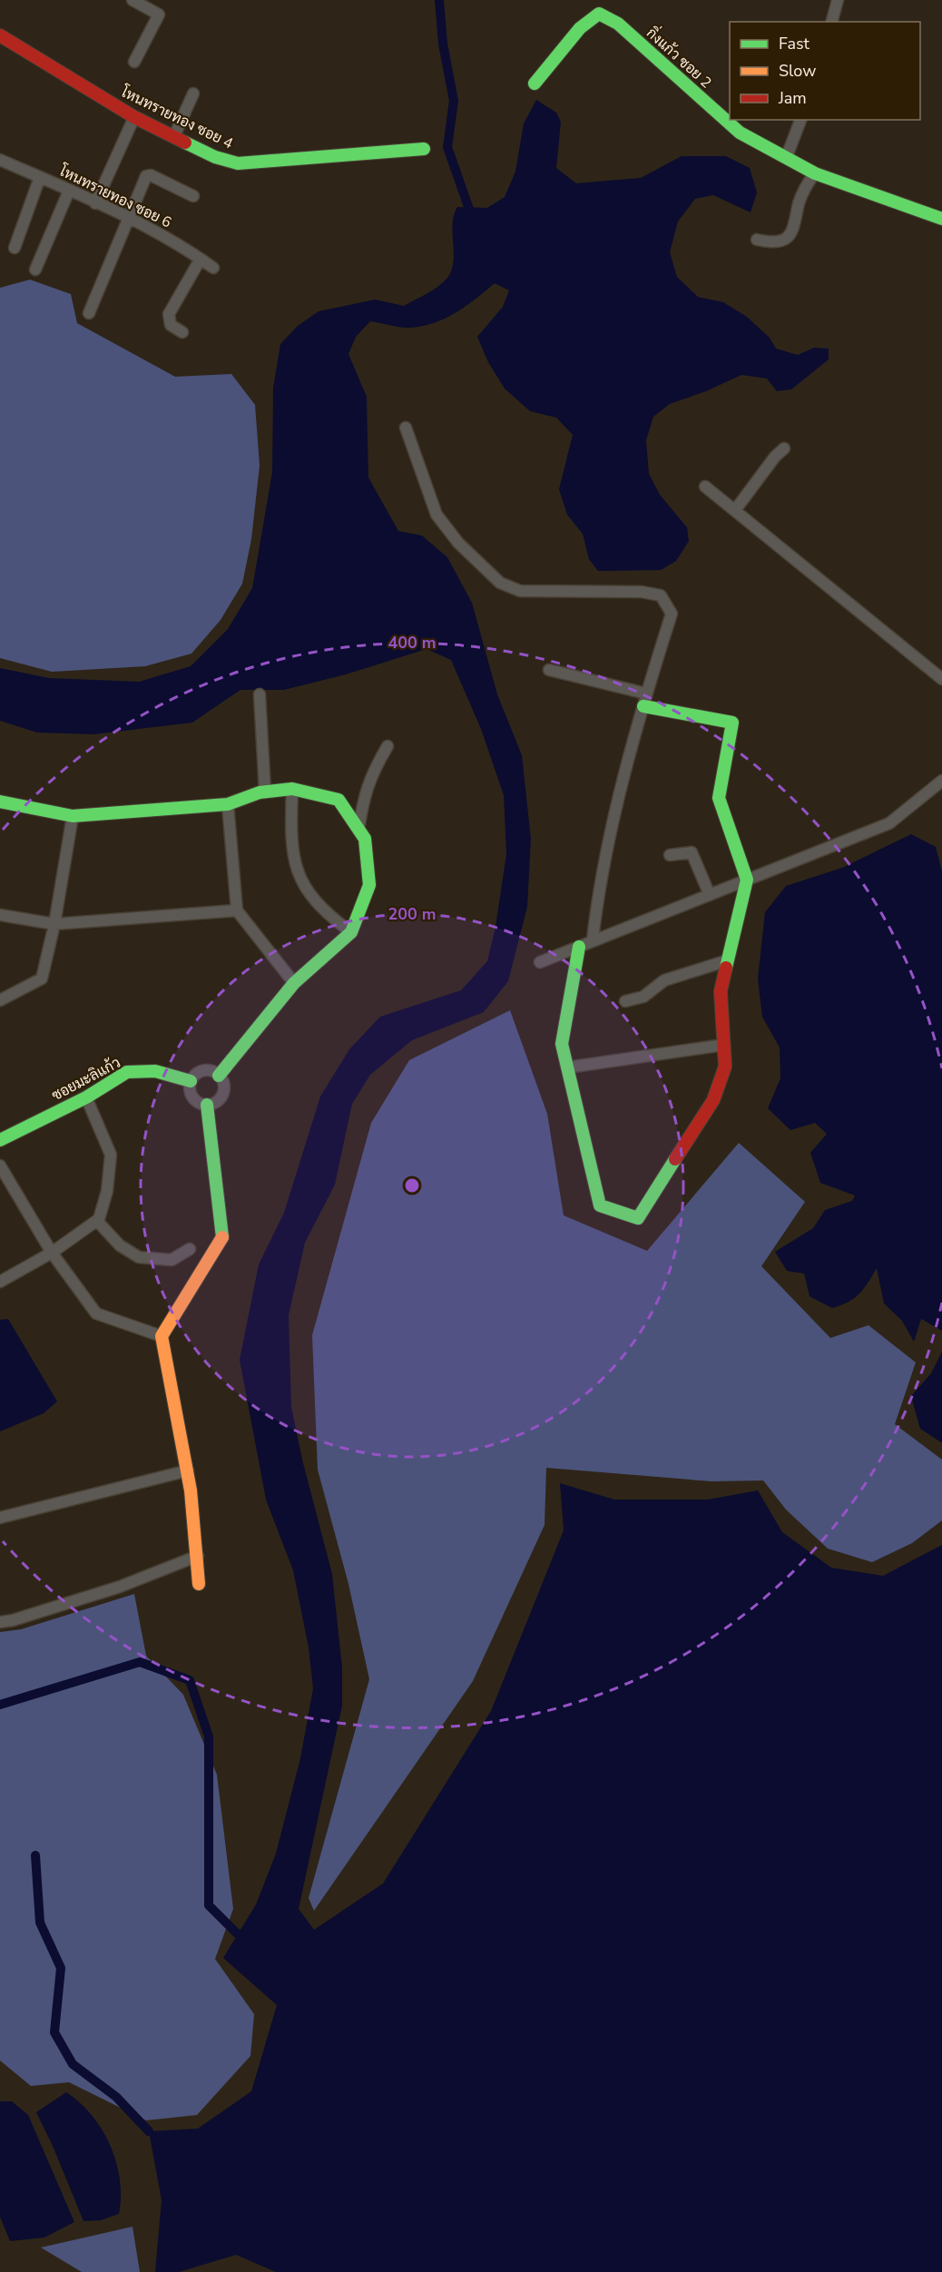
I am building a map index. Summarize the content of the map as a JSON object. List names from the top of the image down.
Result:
{
  "streets": {
    "street": [
      "กิ่งแก้ว ซอย 2",
      "โหนทรายทอง ซอย 4",
      "โหนทรายทอง ซอย 6",
      "ซอยมะลิแก้ว"
    ]
  },
  "legend": ["Fast", "Slow", "Jam"],
  "rings": ["400 m", "200 m"]
}
